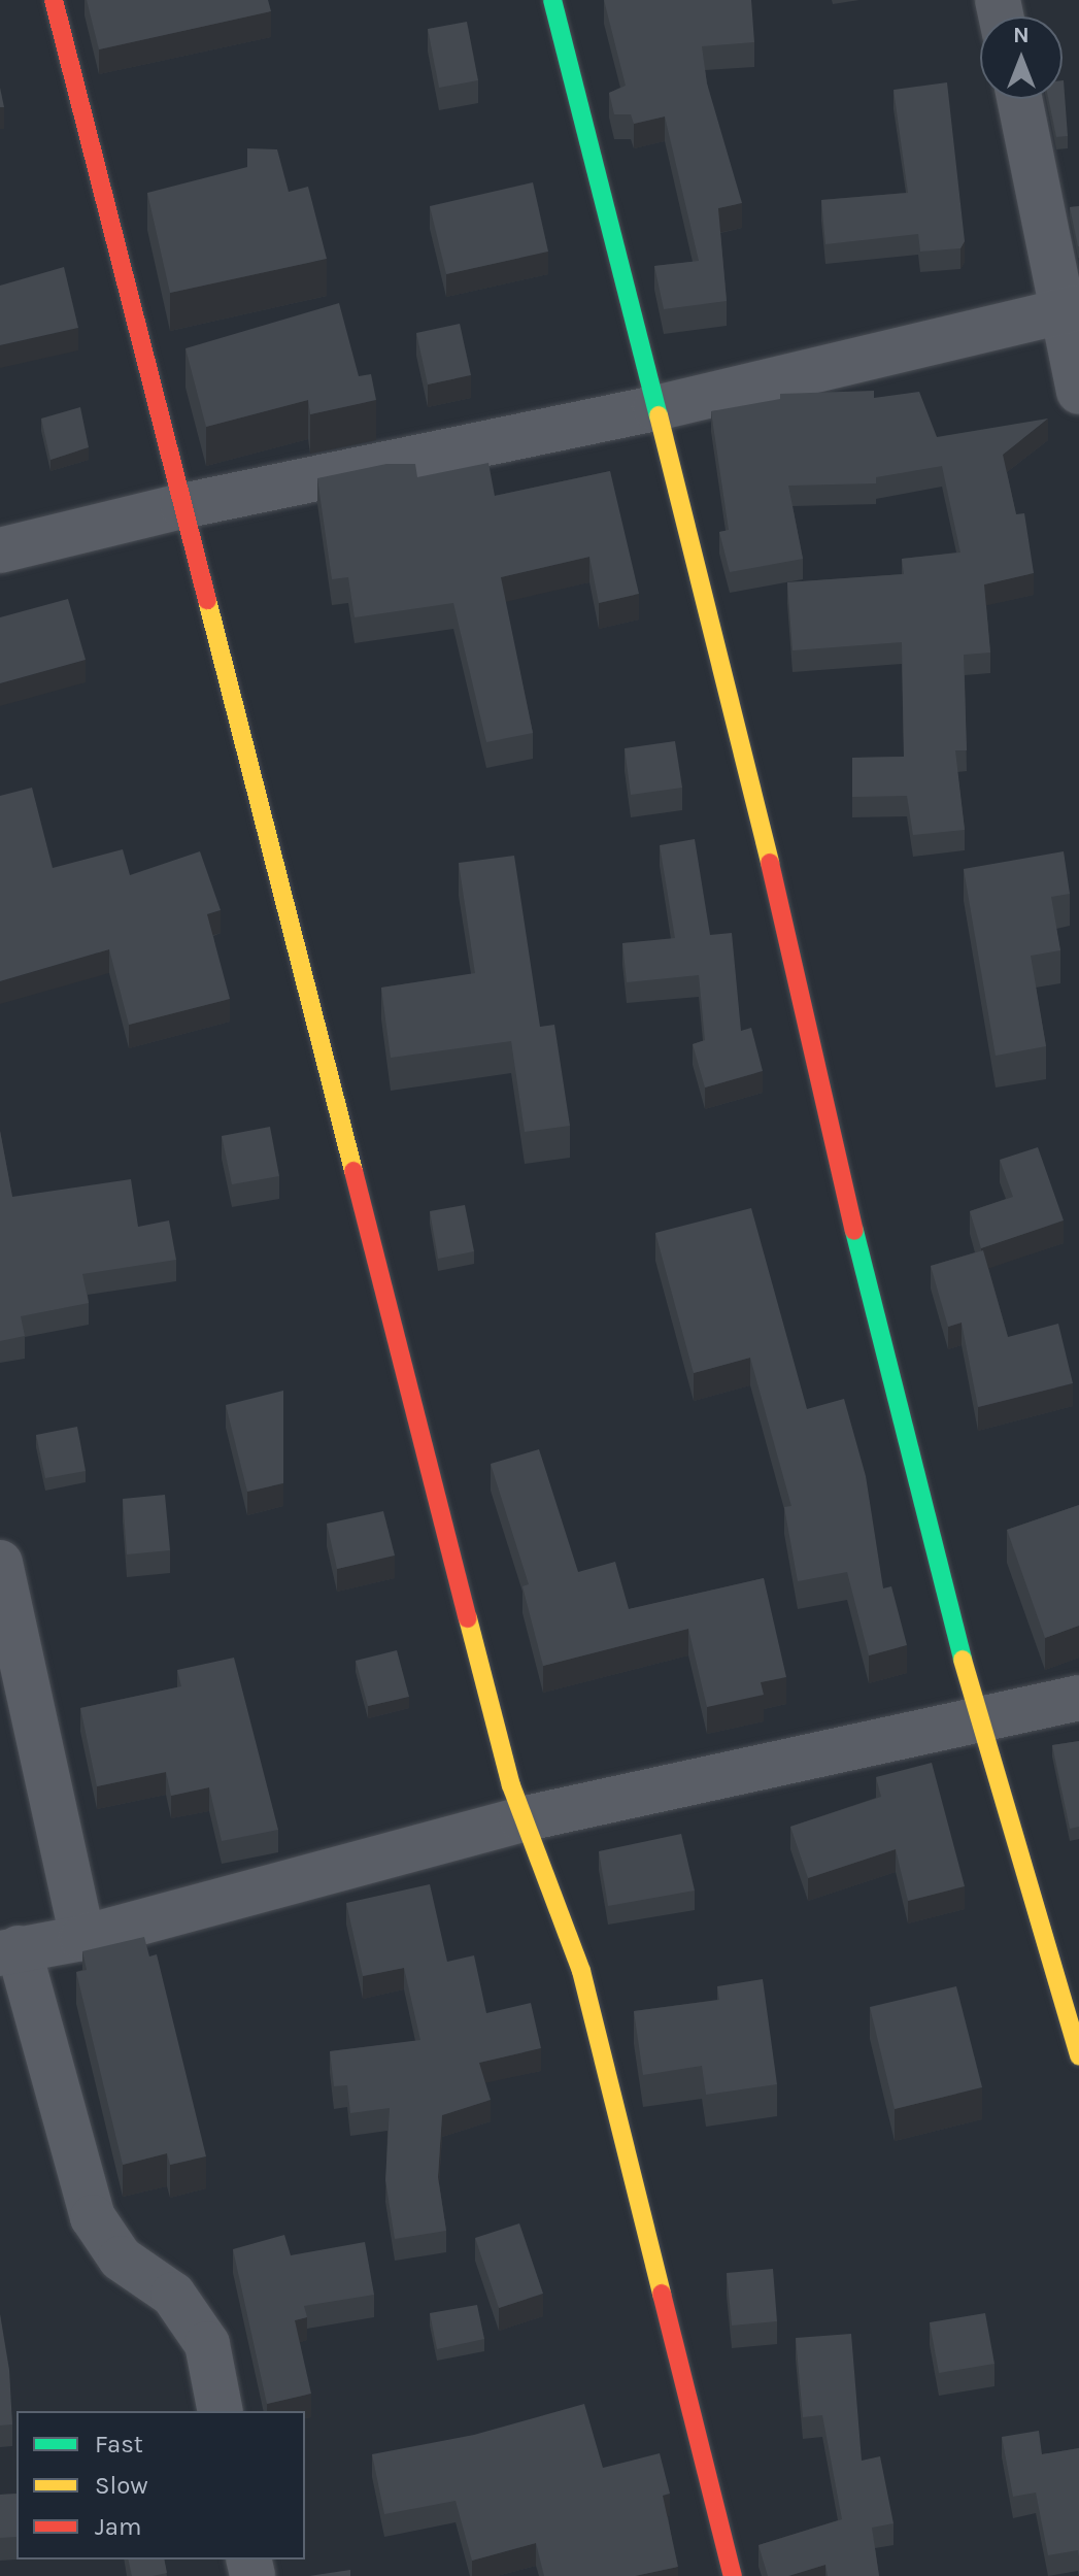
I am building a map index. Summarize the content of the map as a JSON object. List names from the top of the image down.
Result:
{
  "legend": ["Fast", "Slow", "Jam"],
  "north": "top"
}
